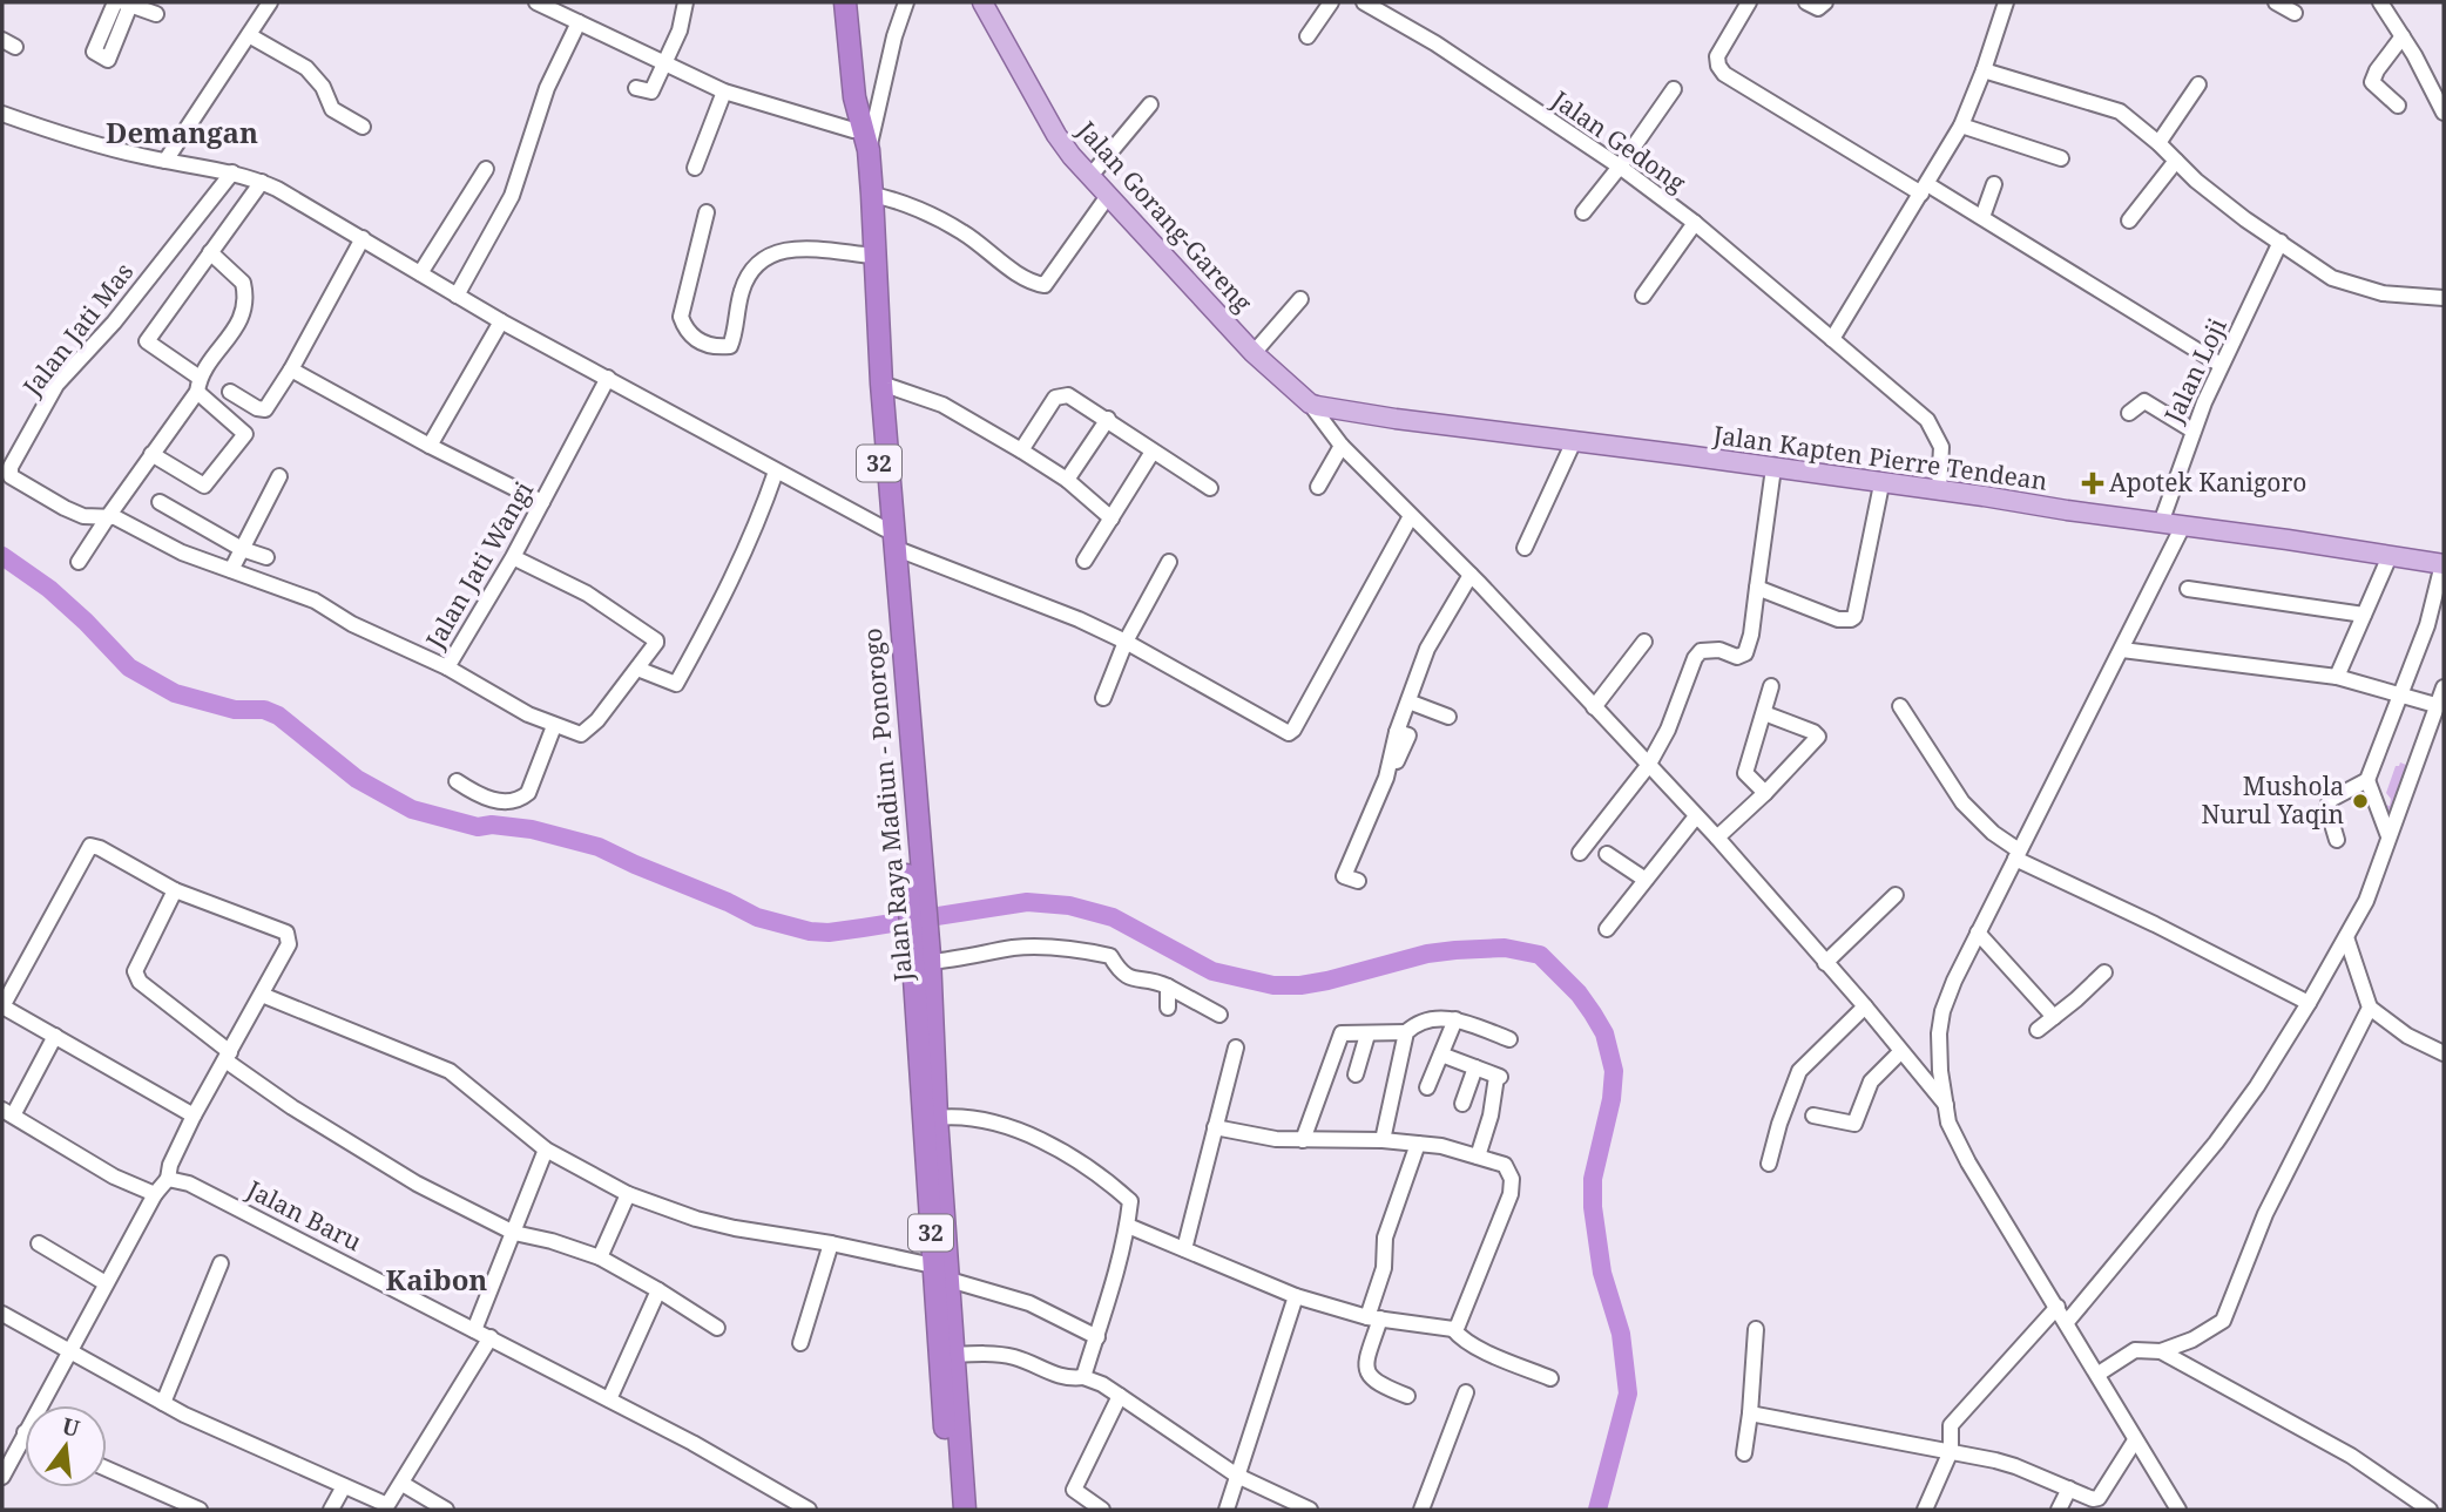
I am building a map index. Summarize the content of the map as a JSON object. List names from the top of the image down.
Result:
{
  "streets": {
    "highway": ["32", "Jalan Raya Madiun - Ponorogo"],
    "main road": ["Jalan Gorang-Gareng", "Jalan Kapten Pierre Tendean"],
    "street": [
      "Jalan Gedong",
      "Jalan Jati Mas",
      "Jalan Loji",
      "Jalan Jati Wangi",
      "Jalan Baru"
    ]
  },
  "crossings": [
    ["Jalan Gedong", "Jalan Kapten Pierre Tendean"],
    ["Jalan Gorang-Gareng", "Jalan Kapten Pierre Tendean"],
    ["Jalan Loji", "Jalan Kapten Pierre Tendean"]
  ],
  "districts": ["Demangan", "Kaibon"],
  "places": {
    "health": ["Apotek Kanigoro"],
    "other": ["Mushola Nurul Yaqin"]
  },
  "north": "top"
}
